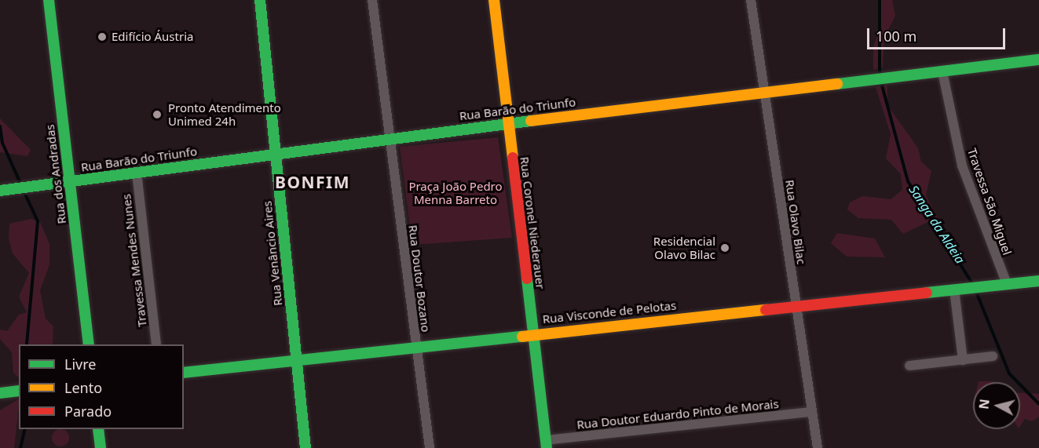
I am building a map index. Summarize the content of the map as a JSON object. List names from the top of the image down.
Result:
{
  "streets": {
    "street": [
      "Rua Barão do Triunfo",
      "Rua dos Andradas",
      "Travessa São Miguel",
      "Rua Olavo Bilac",
      "Rua Coronel Niederauer",
      "Rua Venâncio Aires",
      "Travessa Mendes Nunes",
      "Rua Doutor Bozano",
      "Rua Visconde de Pelotas",
      "Rua Doutor Eduardo Pinto de Morais"
    ]
  },
  "crossings": [
    ["Rua Barão do Triunfo", "Rua dos Andradas"],
    ["Rua Barão do Triunfo", "Travessa São Miguel"],
    ["Rua Barão do Triunfo", "Rua Olavo Bilac"],
    ["Rua Barão do Triunfo", "Rua Coronel Niederauer"],
    ["Rua Barão do Triunfo", "Rua Venâncio Aires"],
    ["Rua Barão do Triunfo", "Travessa Mendes Nunes"],
    ["Rua Barão do Triunfo", "Rua Doutor Bozano"],
    ["Travessa São Miguel", "Rua Visconde de Pelotas"],
    ["Rua Olavo Bilac", "Rua Visconde de Pelotas"],
    ["Rua Olavo Bilac", "Rua Doutor Eduardo Pinto de Morais"],
    ["Rua Coronel Niederauer", "Rua Visconde de Pelotas"],
    ["Rua Coronel Niederauer", "Rua Doutor Eduardo Pinto de Morais"],
    ["Rua Venâncio Aires", "Rua Visconde de Pelotas"],
    ["Rua Doutor Bozano", "Rua Visconde de Pelotas"]
  ],
  "districts": ["BONFIM"],
  "water": ["Sanga da Aldeia"],
  "parks": ["Praça João Pedro Menna Barreto"],
  "places": ["Edifício Áustria", "Pronto Atendimento Unimed 24h", "Residencial Olavo Bilac"],
  "legend": ["Livre", "Lento", "Parado"],
  "scale_bar": "100 m",
  "north": "left"
}
